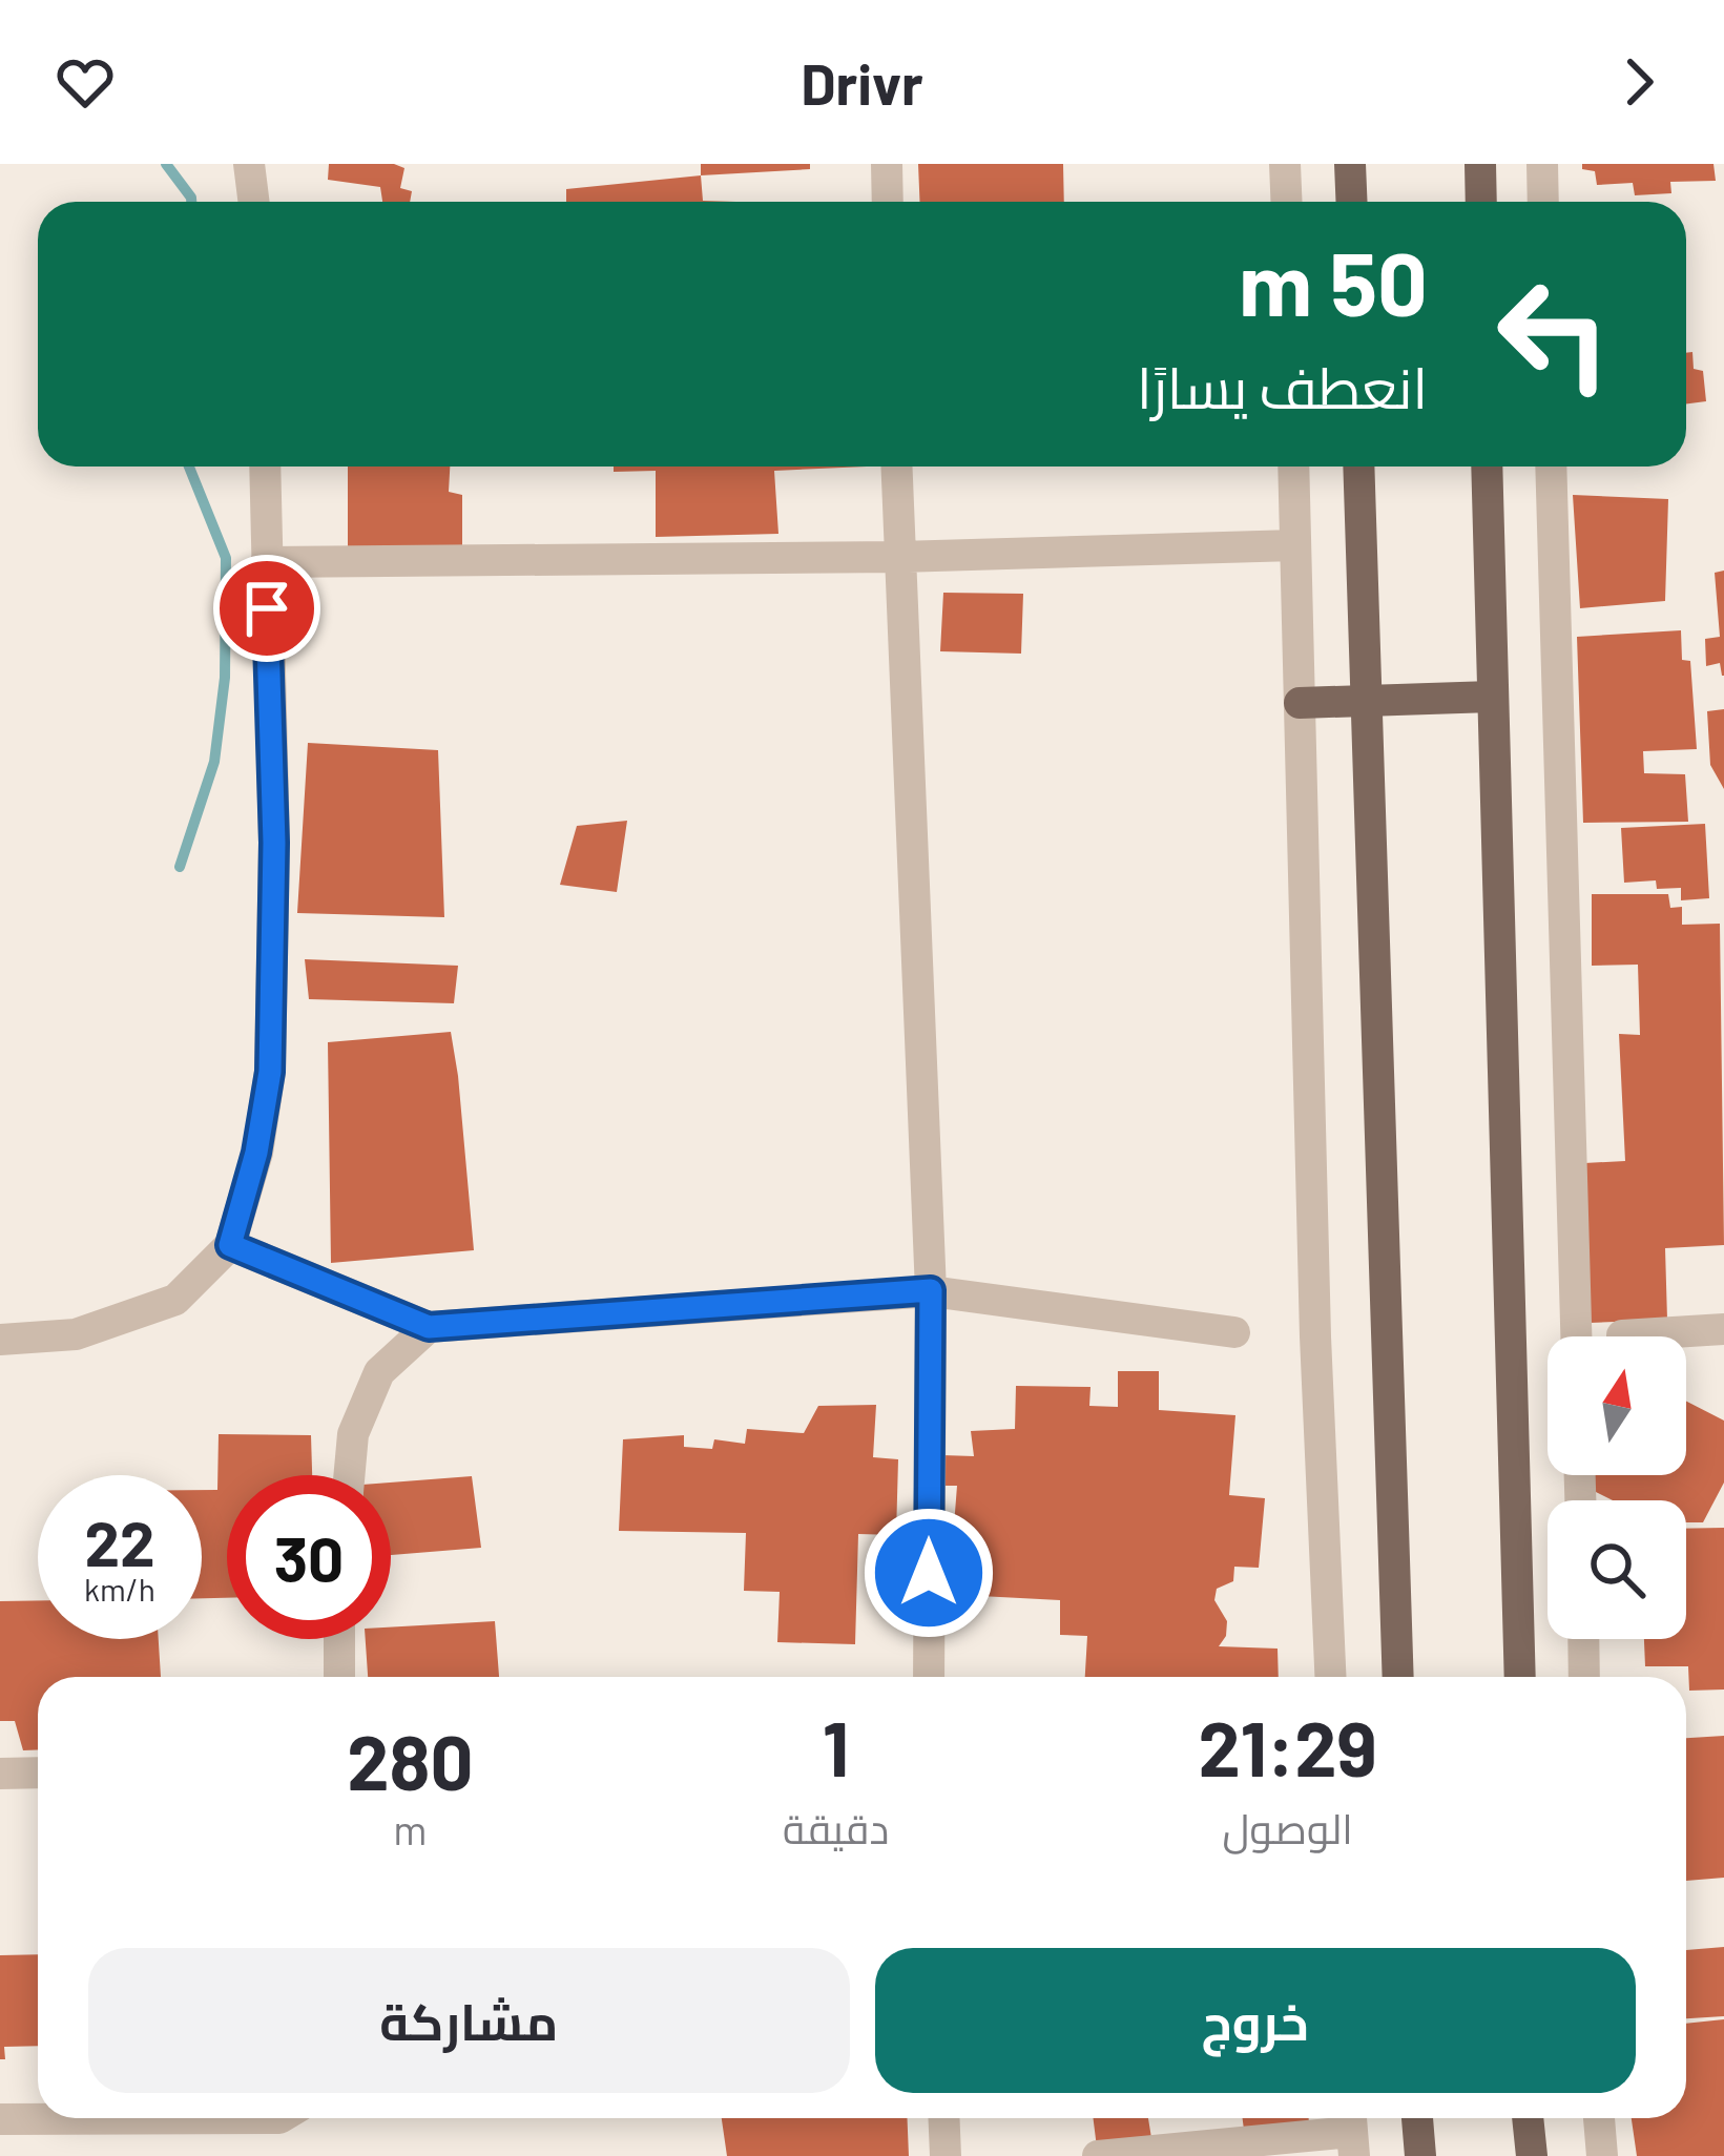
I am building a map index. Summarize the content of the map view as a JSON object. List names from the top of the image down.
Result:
{
  "north": "top",
  "page": {
    "header": "Drivr",
    "turn": ["50 m", "انعطف يسارًا"],
    "speed": "22 km/h",
    "limit": "30",
    "eta": [
      "21:29",
      "الوصول",
      "1",
      "دقيقة",
      "280",
      "m"
    ],
    "buttons": ["خروج", "مشاركة"]
  }
}
